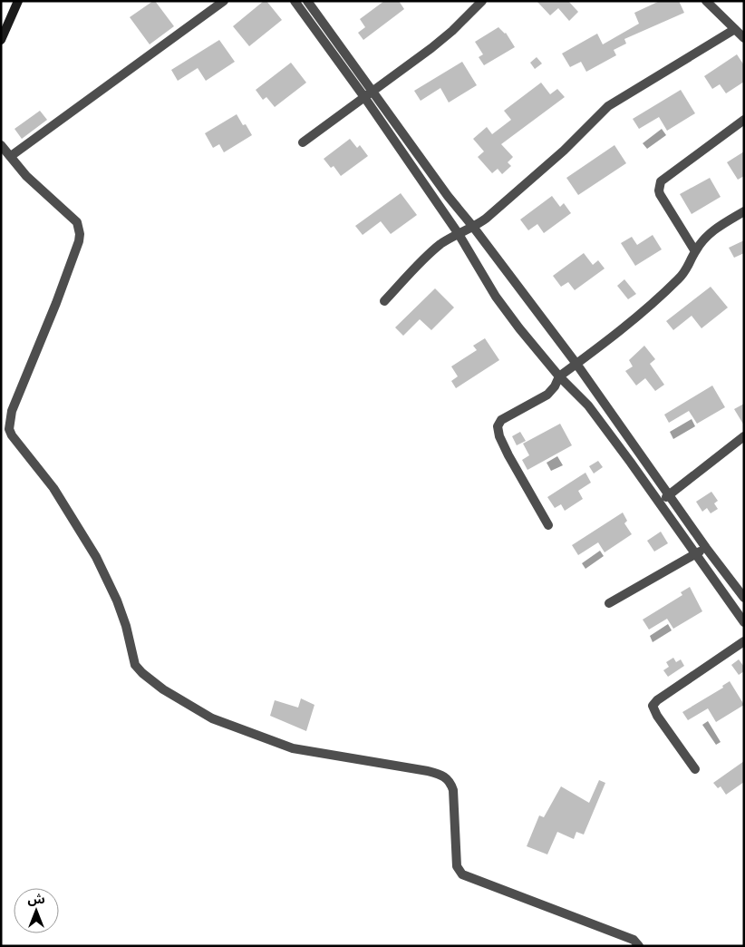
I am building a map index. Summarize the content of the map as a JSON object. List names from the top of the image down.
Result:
{
  "north": "top"
}
